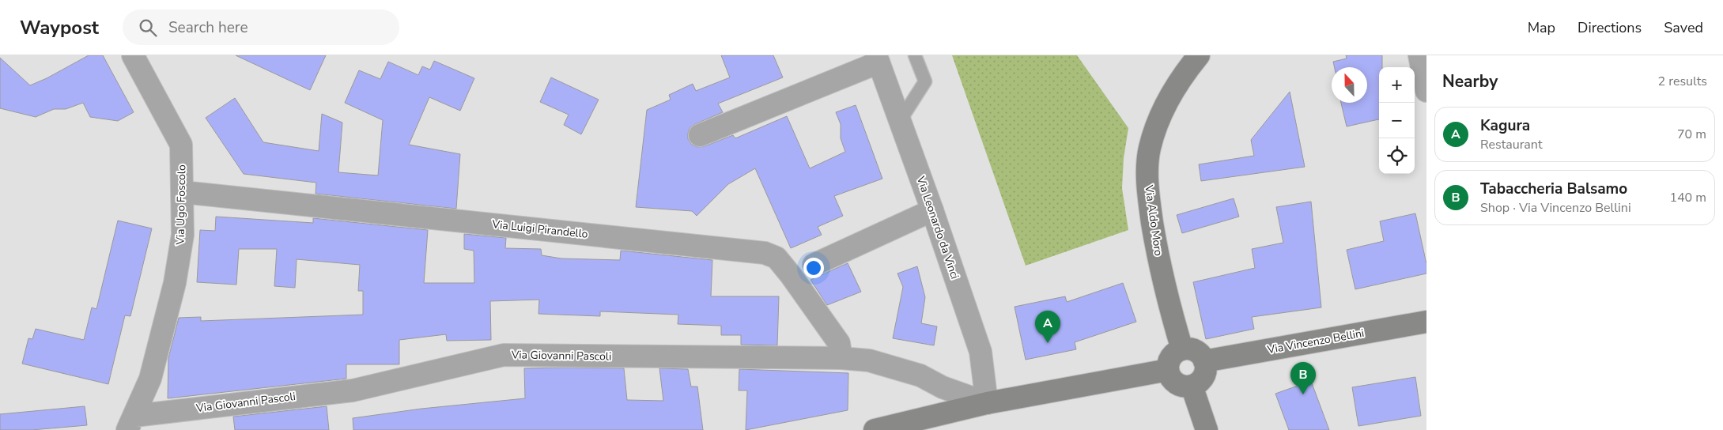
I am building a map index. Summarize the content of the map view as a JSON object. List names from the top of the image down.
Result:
{
  "streets": {
    "main road": ["Via Aldo Moro", "Via Vincenzo Bellini"],
    "street": [
      "Via Ugo Foscolo",
      "Via Leonardo da Vinci",
      "Via Luigi Pirandello",
      "Via Giovanni Pascoli"
    ]
  },
  "crossings": [
    ["Via Ugo Foscolo", "Via Luigi Pirandello"],
    ["Via Ugo Foscolo", "Via Giovanni Pascoli"],
    ["Via Aldo Moro", "Via Vincenzo Bellini"],
    ["Via Leonardo da Vinci", "Via Giovanni Pascoli"],
    ["Via Luigi Pirandello", "Via Giovanni Pascoli"]
  ],
  "north": "top",
  "page": {
    "header": "Waypost",
    "search": "Search here",
    "nav": ["Map", "Directions", "Saved"],
    "heading": ["Nearby", "2 results"],
    "map_buttons": ["+", "−"],
    "list": [
      {
        "mark": "A",
        "name": "Kagura",
        "note": "Restaurant",
        "value": "70 m"
      },
      {
        "mark": "B",
        "name": "Tabaccheria Balsamo",
        "note": "Shop · Via Vincenzo Bellini",
        "value": "140 m"
      }
    ],
    "pins": ["A", "B"]
  }
}
